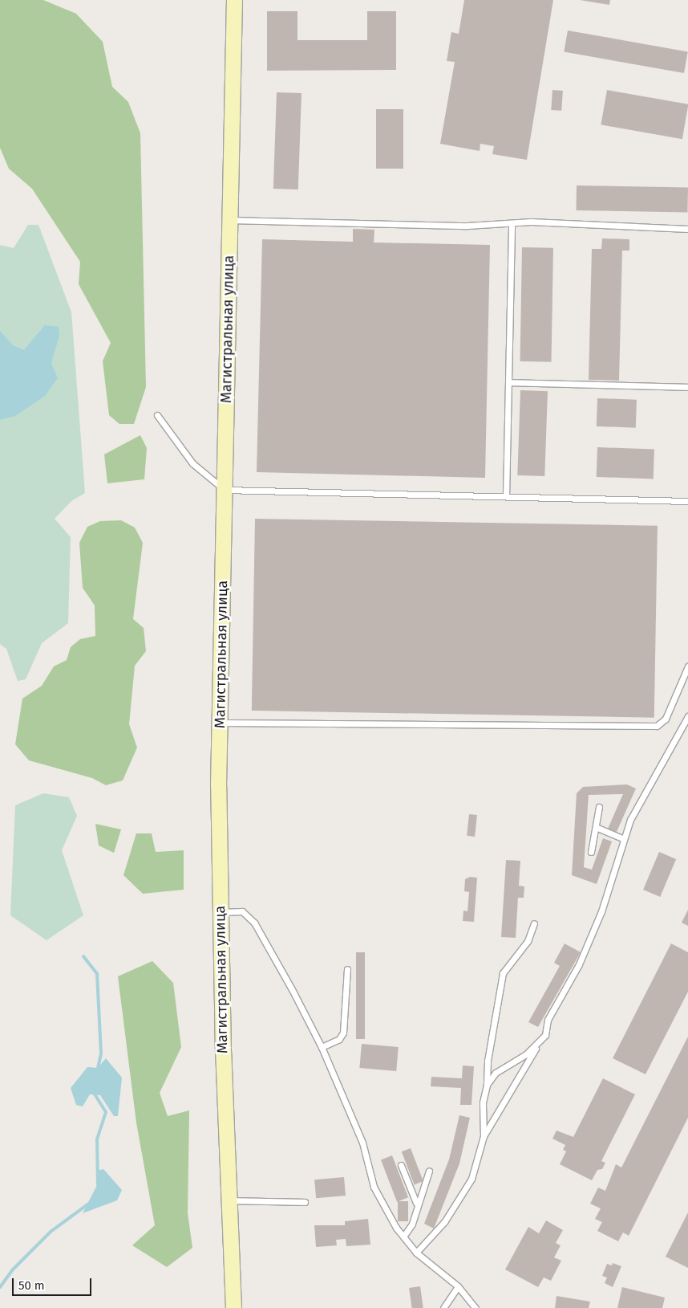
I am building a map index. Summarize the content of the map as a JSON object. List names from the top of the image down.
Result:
{
  "streets": {
    "main road": ["Магистральная улица"]
  },
  "scale_bar": "50 m"
}
